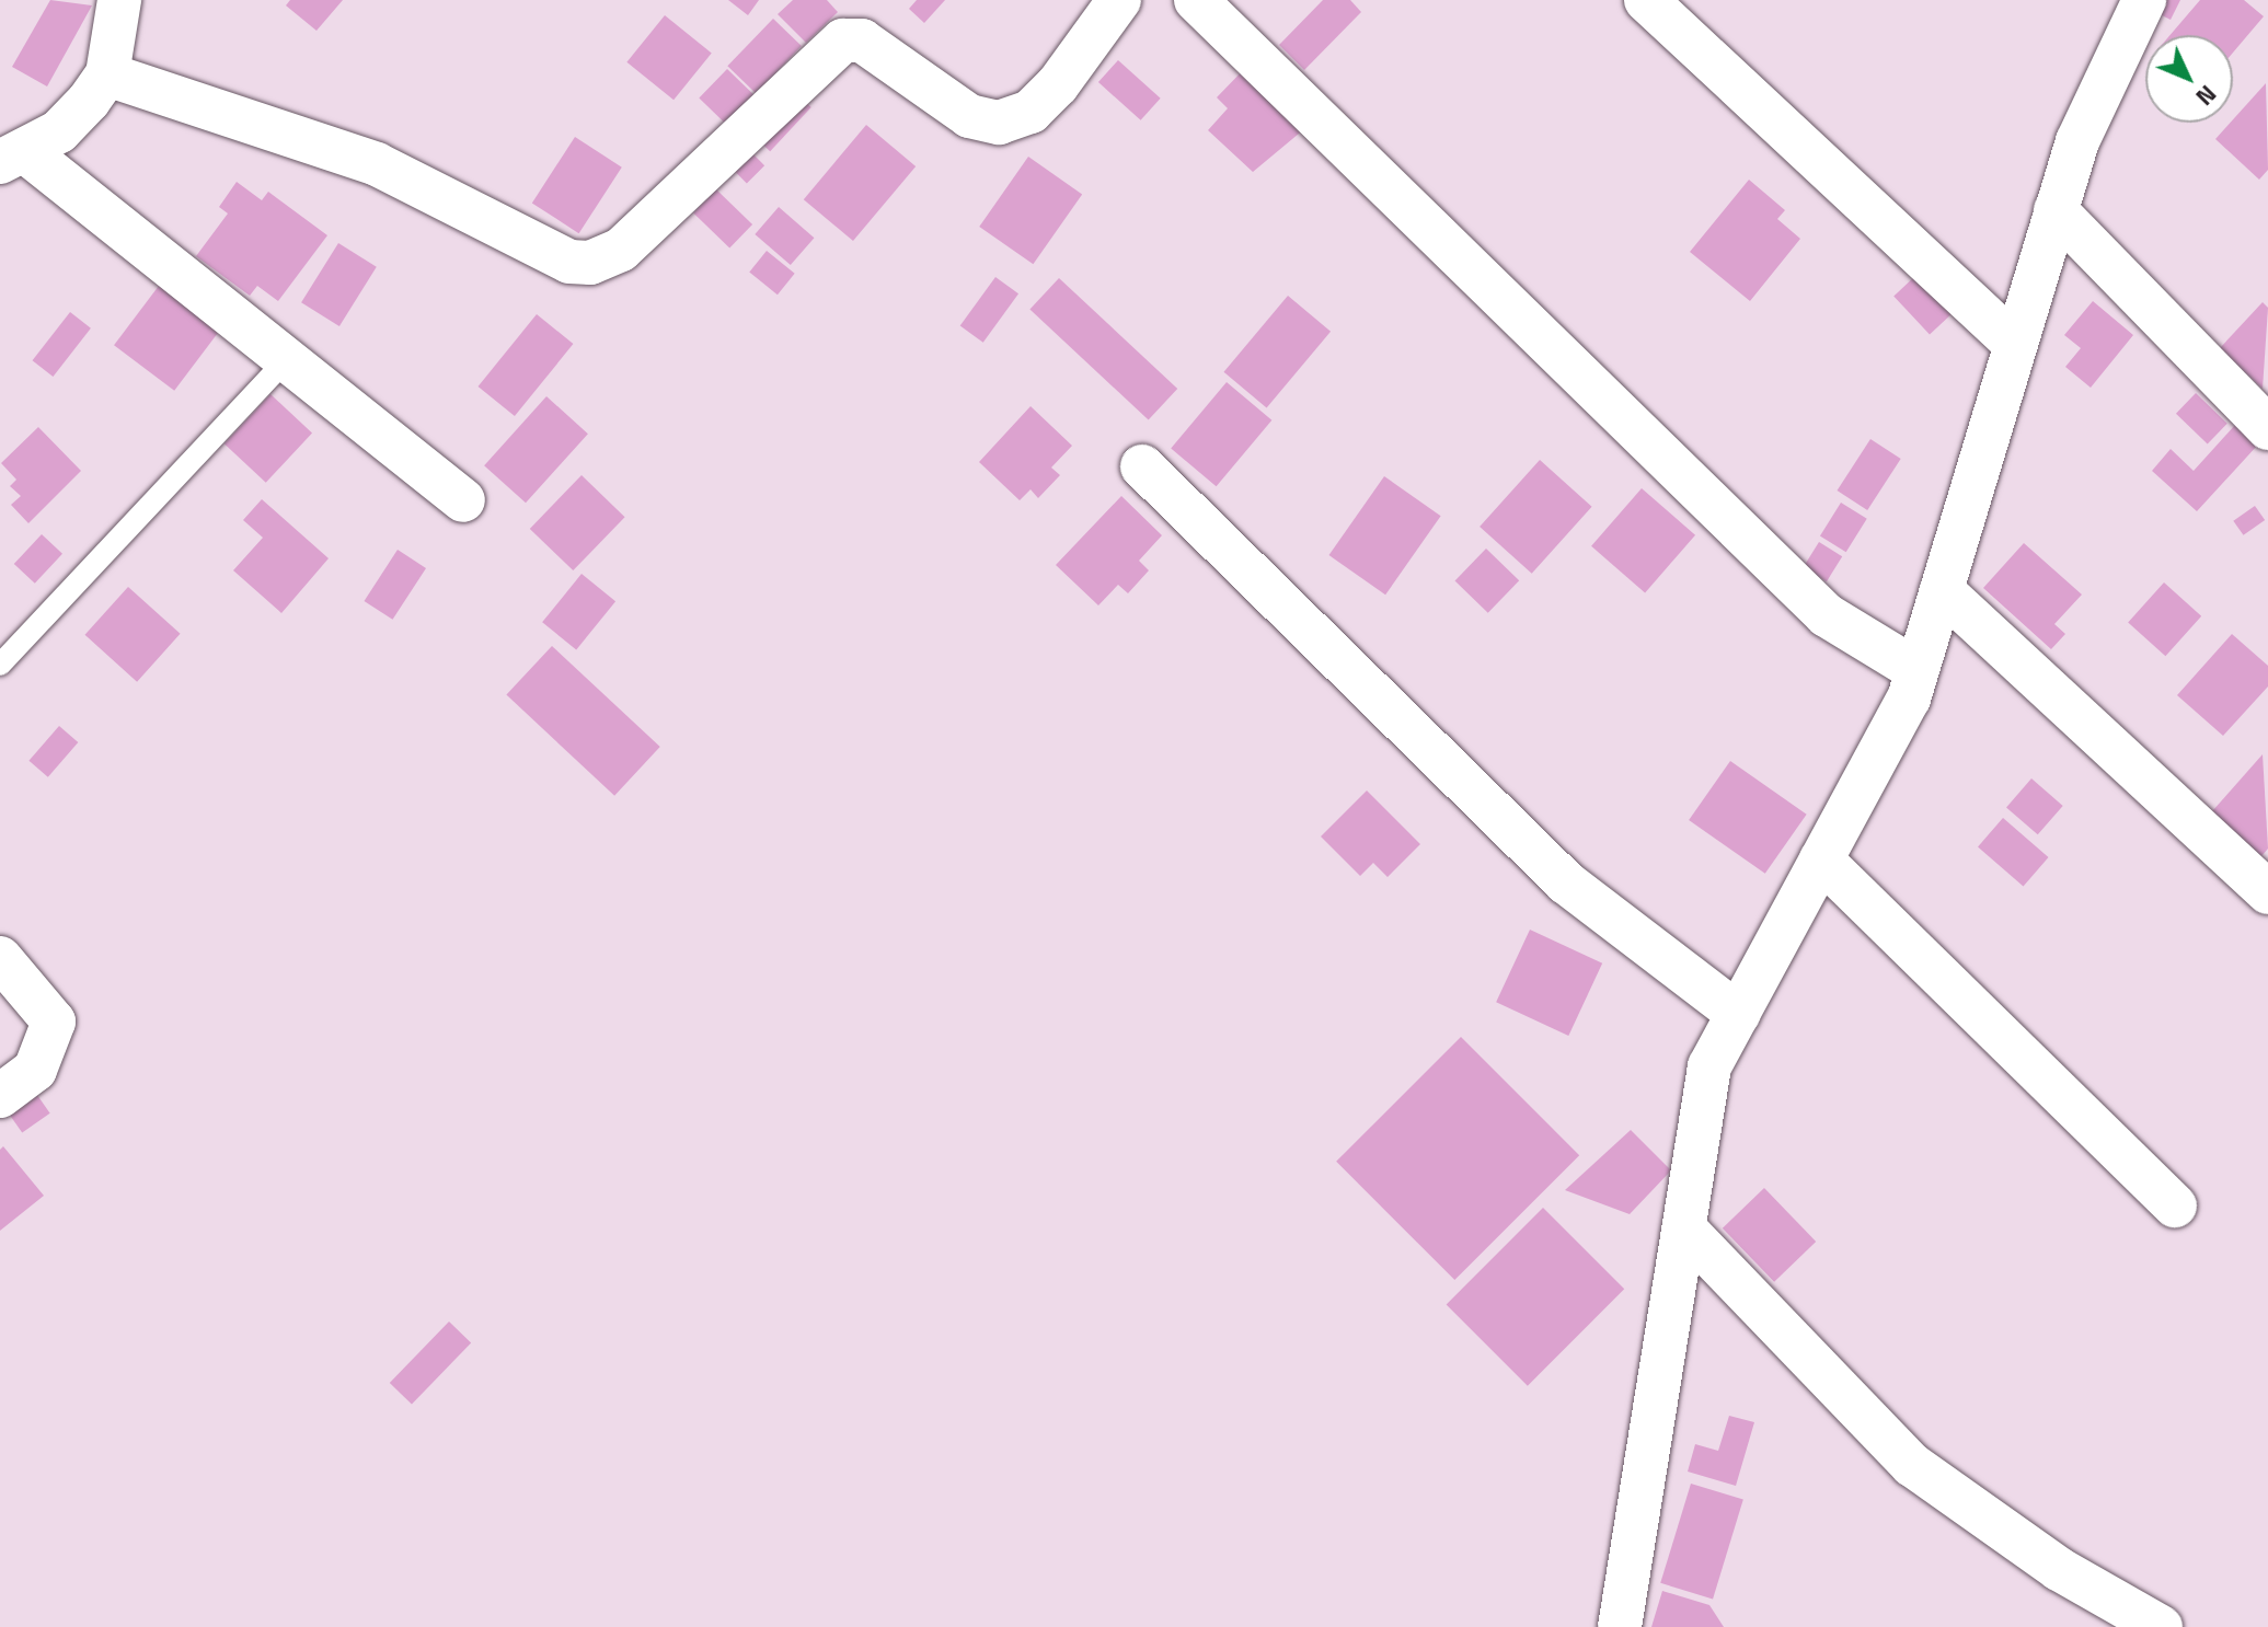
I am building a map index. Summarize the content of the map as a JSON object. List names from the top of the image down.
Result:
{
  "north": "bottom right"
}
